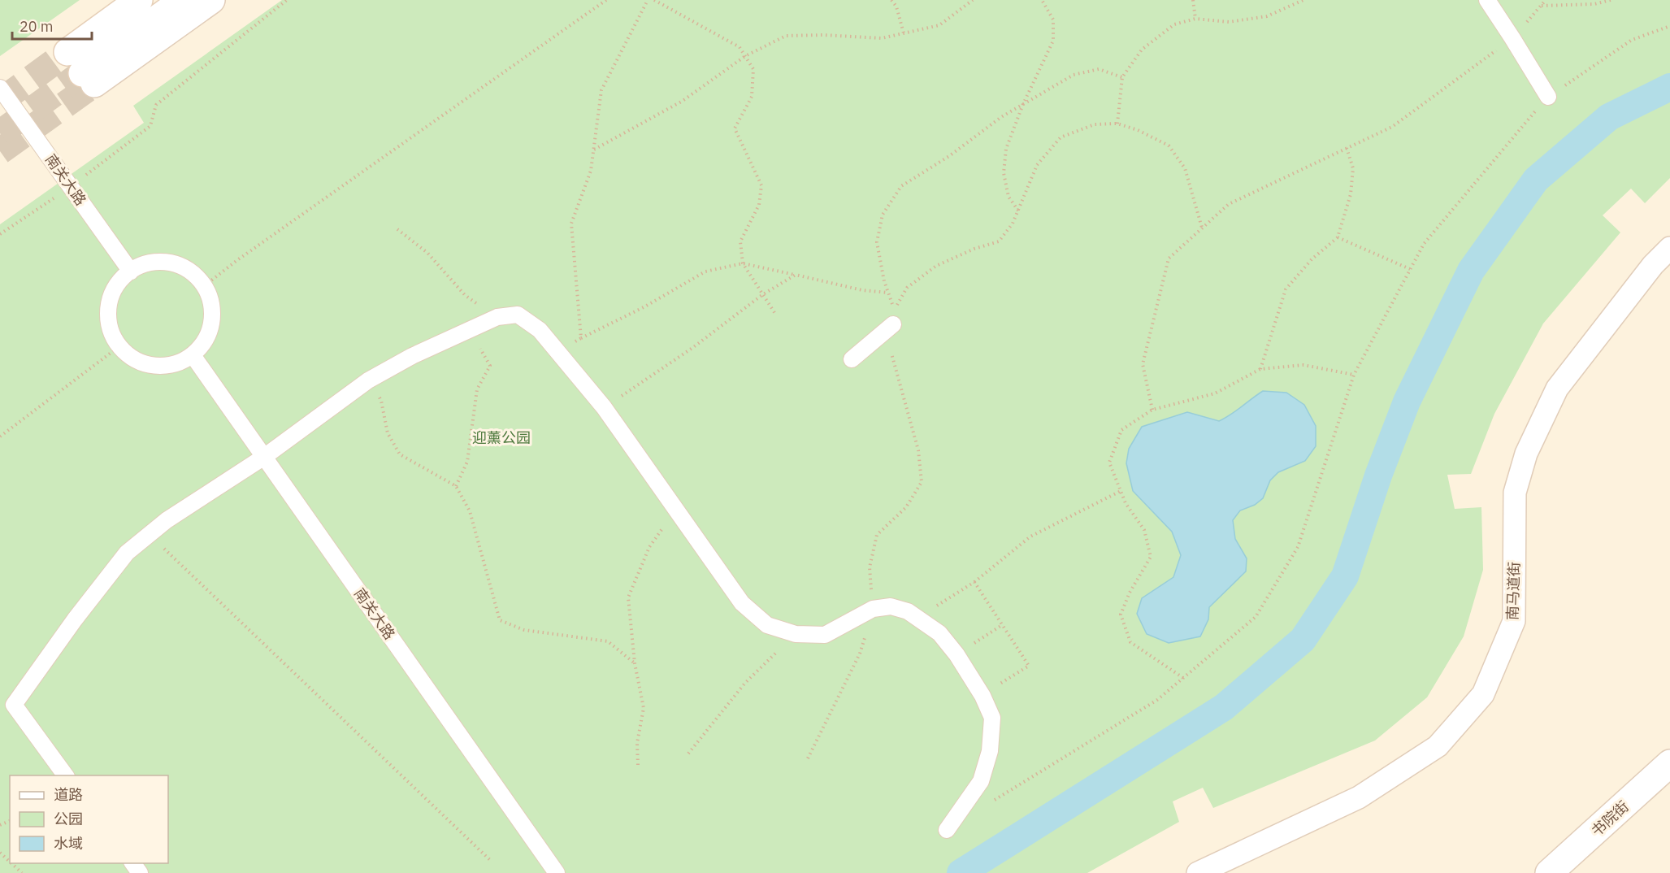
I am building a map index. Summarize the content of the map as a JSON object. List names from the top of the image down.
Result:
{
  "streets": {
    "street": ["南关大路", "南马道街", "书院街"]
  },
  "parks": ["迎薰公园"],
  "legend": ["道路", "公园", "水域"],
  "scale_bar": "20 m"
}
